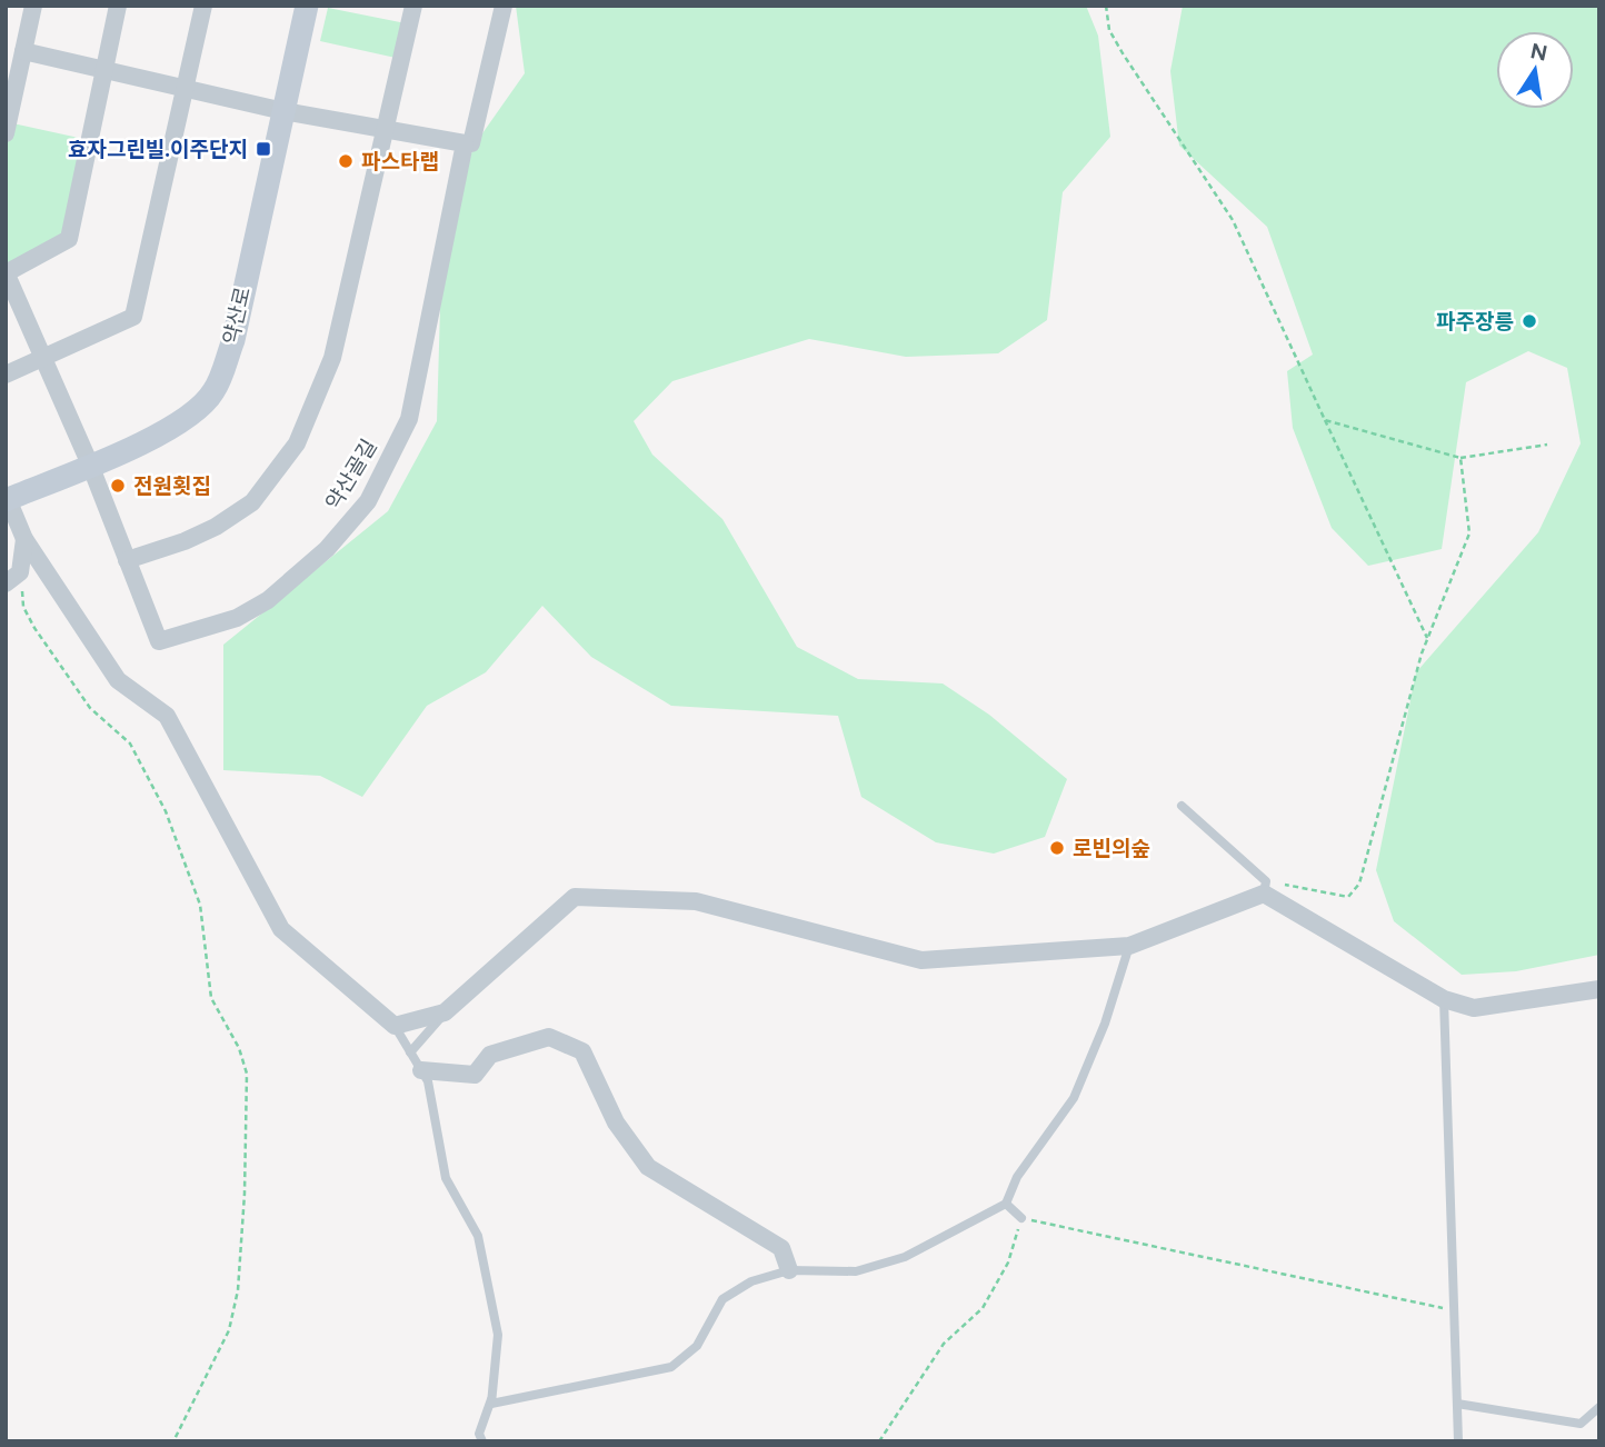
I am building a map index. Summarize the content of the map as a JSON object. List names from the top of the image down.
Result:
{
  "streets": {
    "street": ["약산로", "약산골길"]
  },
  "crossings": [
    ["약산로", "약산골길"]
  ],
  "places": {
    "transit": ["효자그린빌.이주단지"],
    "other": [
      "파스타랩",
      "파주장릉",
      "전원횟집",
      "로빈의숲"
    ]
  },
  "north": "top"
}
